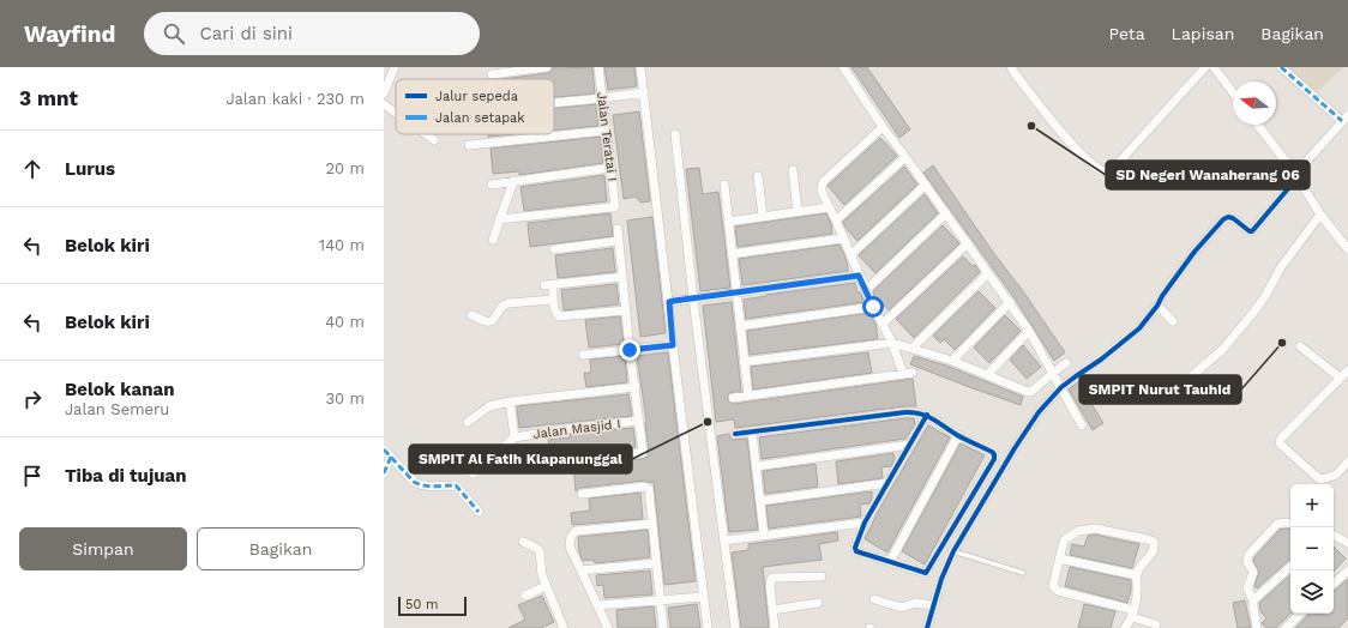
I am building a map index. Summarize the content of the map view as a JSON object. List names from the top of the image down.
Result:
{
  "streets": {
    "street": ["Jalan Teratai I", "Jalan Masjid I"]
  },
  "places": ["SD Negeri Wanaherang 06", "SMPIT Nurut Tauhid", "SMPIT Al Fatih Klapanunggal"],
  "legend": ["Jalur sepeda", "Jalan setapak"],
  "scale_bar": "50 m",
  "north": "left",
  "page": {
    "header": "Wayfind",
    "search": "Cari di sini",
    "nav": ["Peta", "Lapisan", "Bagikan"],
    "heading": ["3 mnt", "Jalan kaki · 230 m"],
    "list": [
      ["Lurus", "20 m"],
      ["Belok kiri", "140 m"],
      ["Belok kiri", "40 m"],
      ["Belok kanan", "Jalan Semeru", "30 m"],
      "Tiba di tujuan"
    ],
    "map_buttons": ["+", "−"],
    "buttons": ["Simpan", "Bagikan"],
    "scale": "50 m"
  }
}
